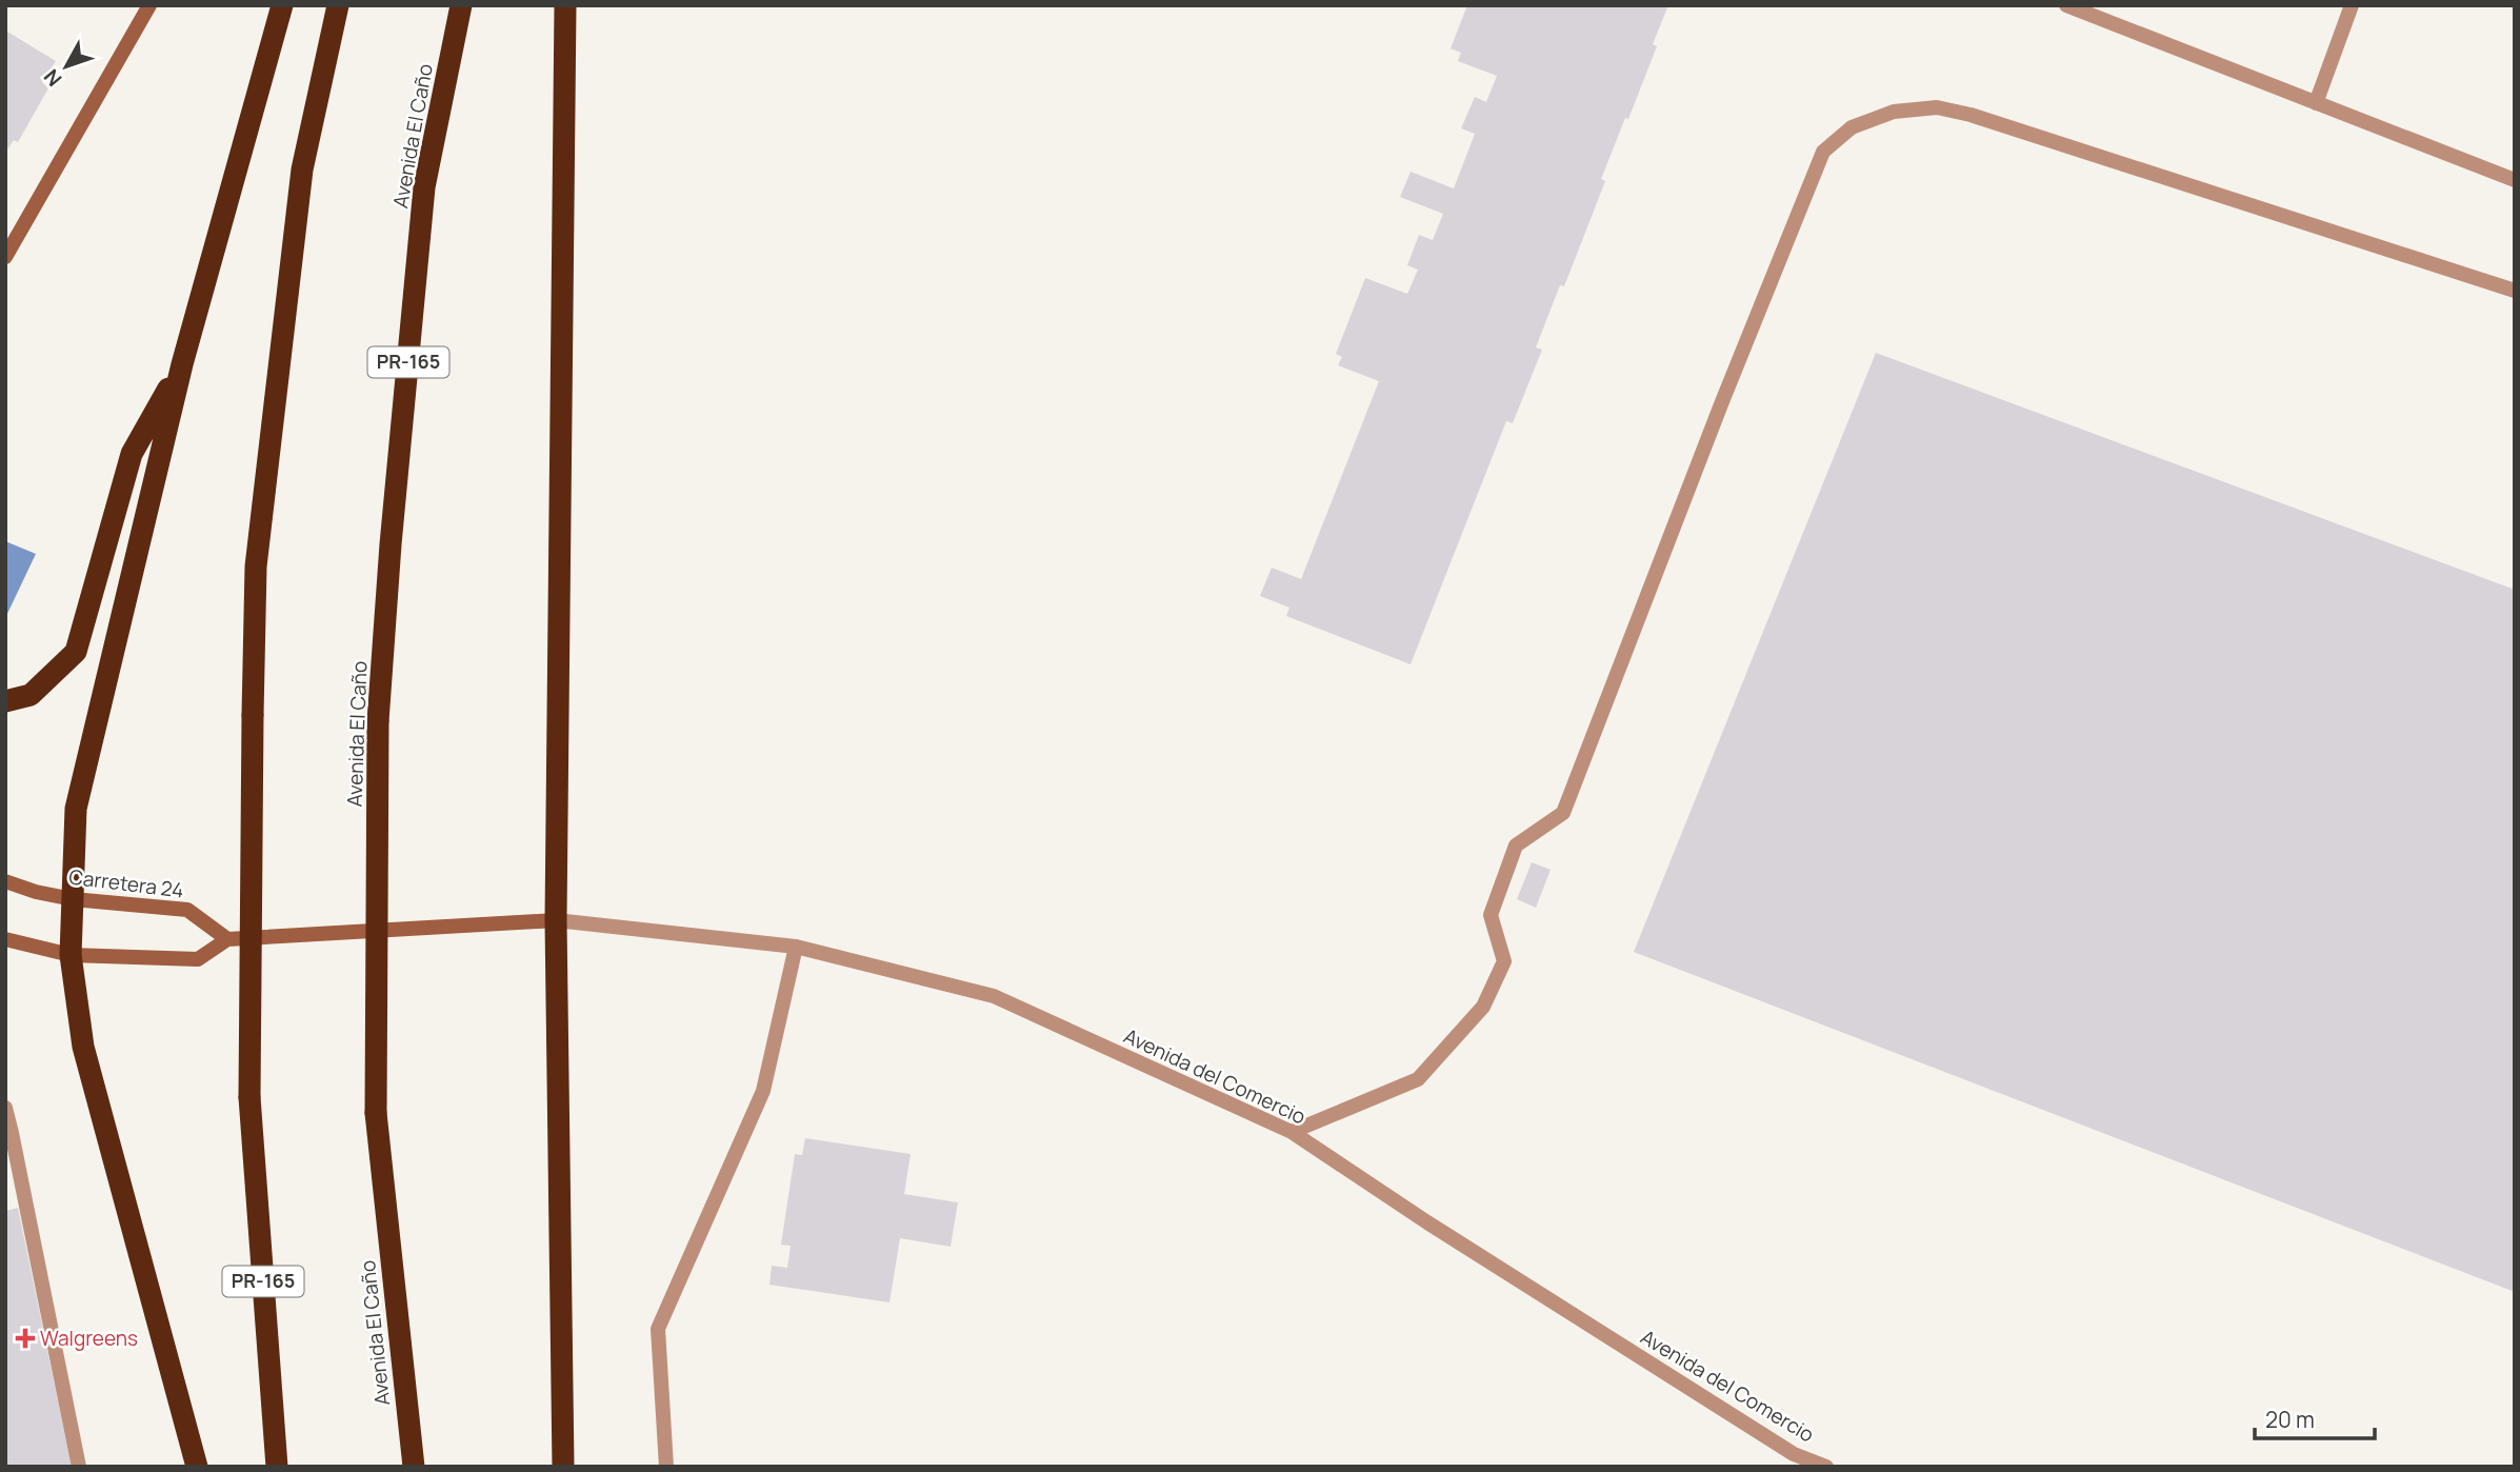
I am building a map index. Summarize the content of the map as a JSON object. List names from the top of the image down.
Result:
{
  "streets": {
    "highway": ["Avenida El Caño", "PR-165"],
    "main road": ["Carretera 24"],
    "street": ["Avenida del Comercio"]
  },
  "places": {
    "health": ["Walgreens"]
  },
  "scale_bar": "20 m",
  "north": "bottom left"
}
